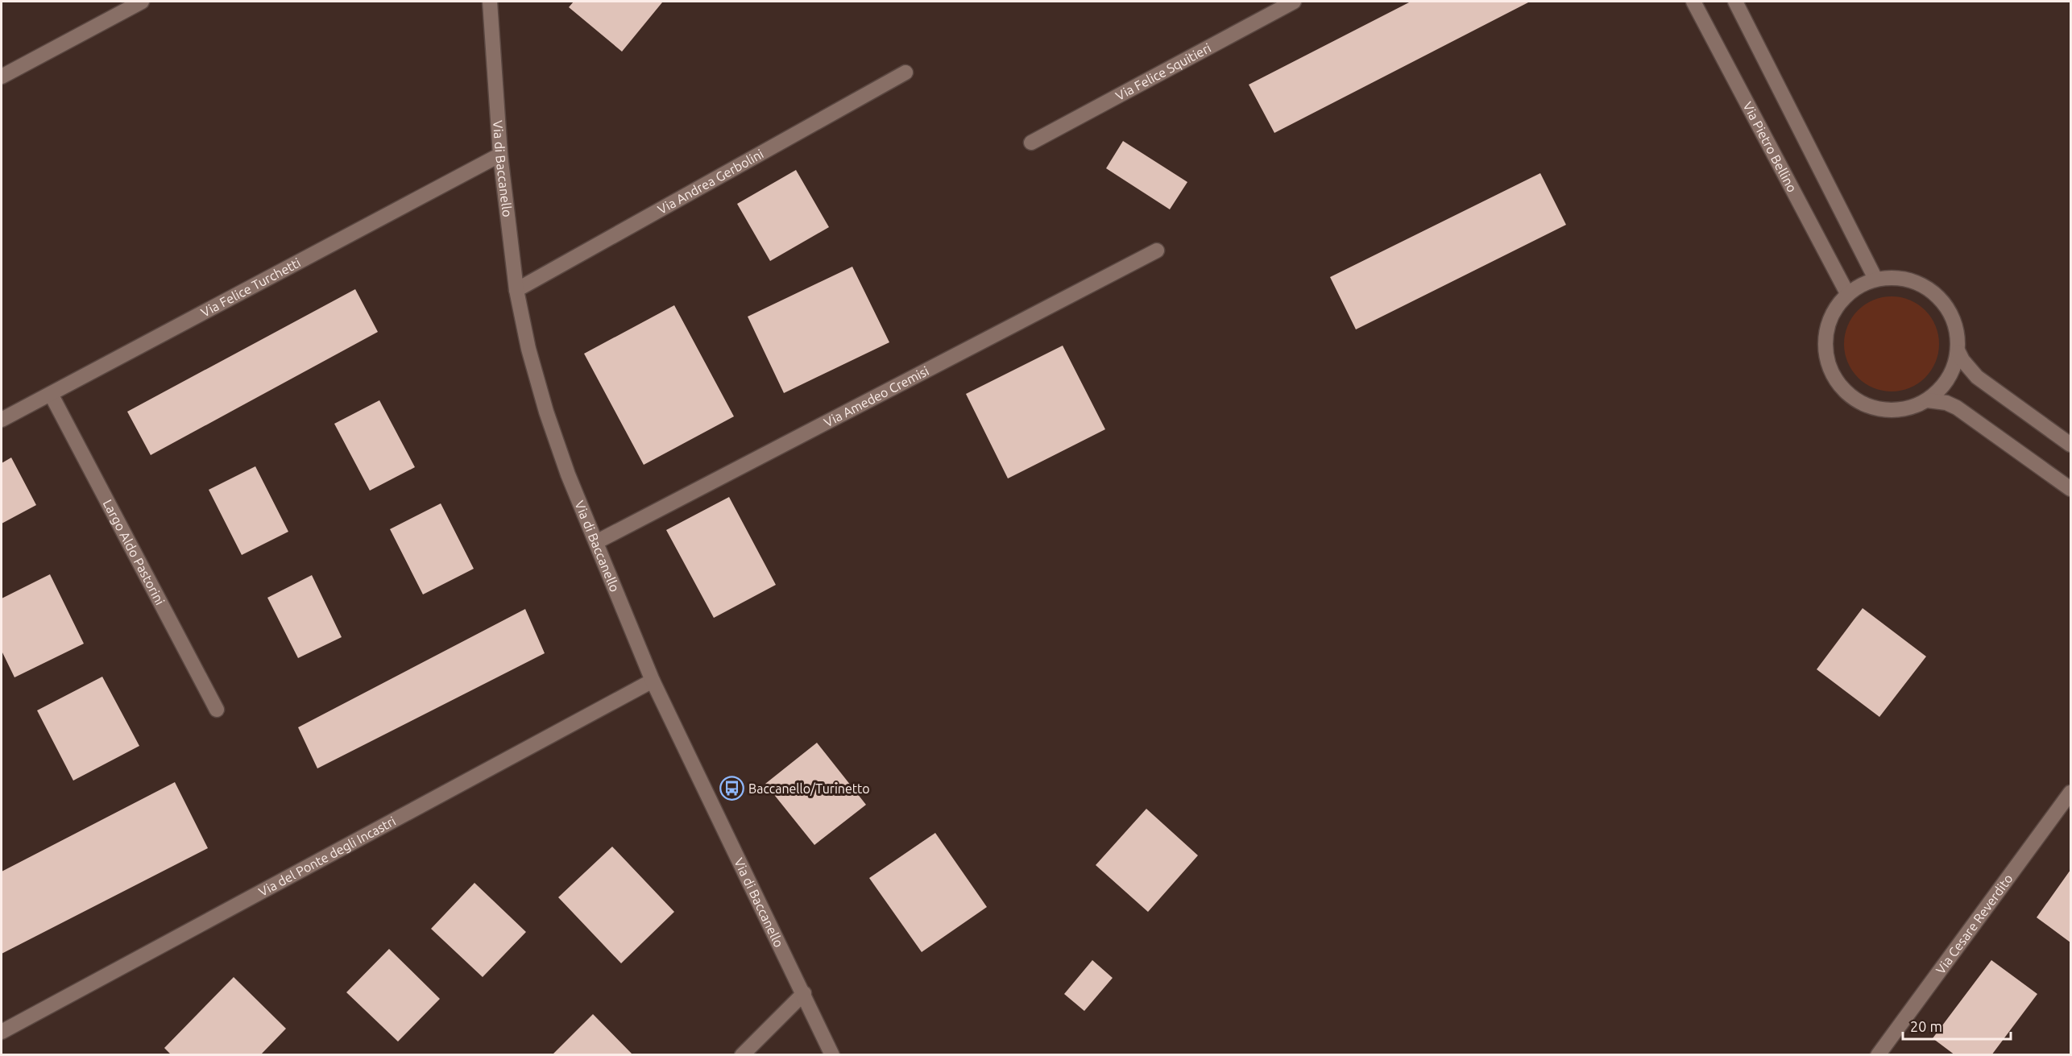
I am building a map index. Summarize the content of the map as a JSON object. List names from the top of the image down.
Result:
{
  "streets": {
    "street": [
      "Via Felice Squitieri",
      "Via Pietro Bellino",
      "Via di Baccanello",
      "Via Andrea Gerbolini",
      "Via Felice Turchetti",
      "Via Amedeo Cremisi",
      "Largo Aldo Pastorini",
      "Via del Ponte degli Incastri",
      "Via Cesare Reverdito"
    ]
  },
  "crossings": [
    ["Via di Baccanello", "Via Andrea Gerbolini"],
    ["Via di Baccanello", "Via Felice Turchetti"],
    ["Via di Baccanello", "Via Amedeo Cremisi"],
    ["Via di Baccanello", "Via del Ponte degli Incastri"],
    ["Via Felice Turchetti", "Largo Aldo Pastorini"]
  ],
  "places": {
    "bus stop": ["Baccanello/Turinetto"]
  },
  "scale_bar": "20 m"
}
